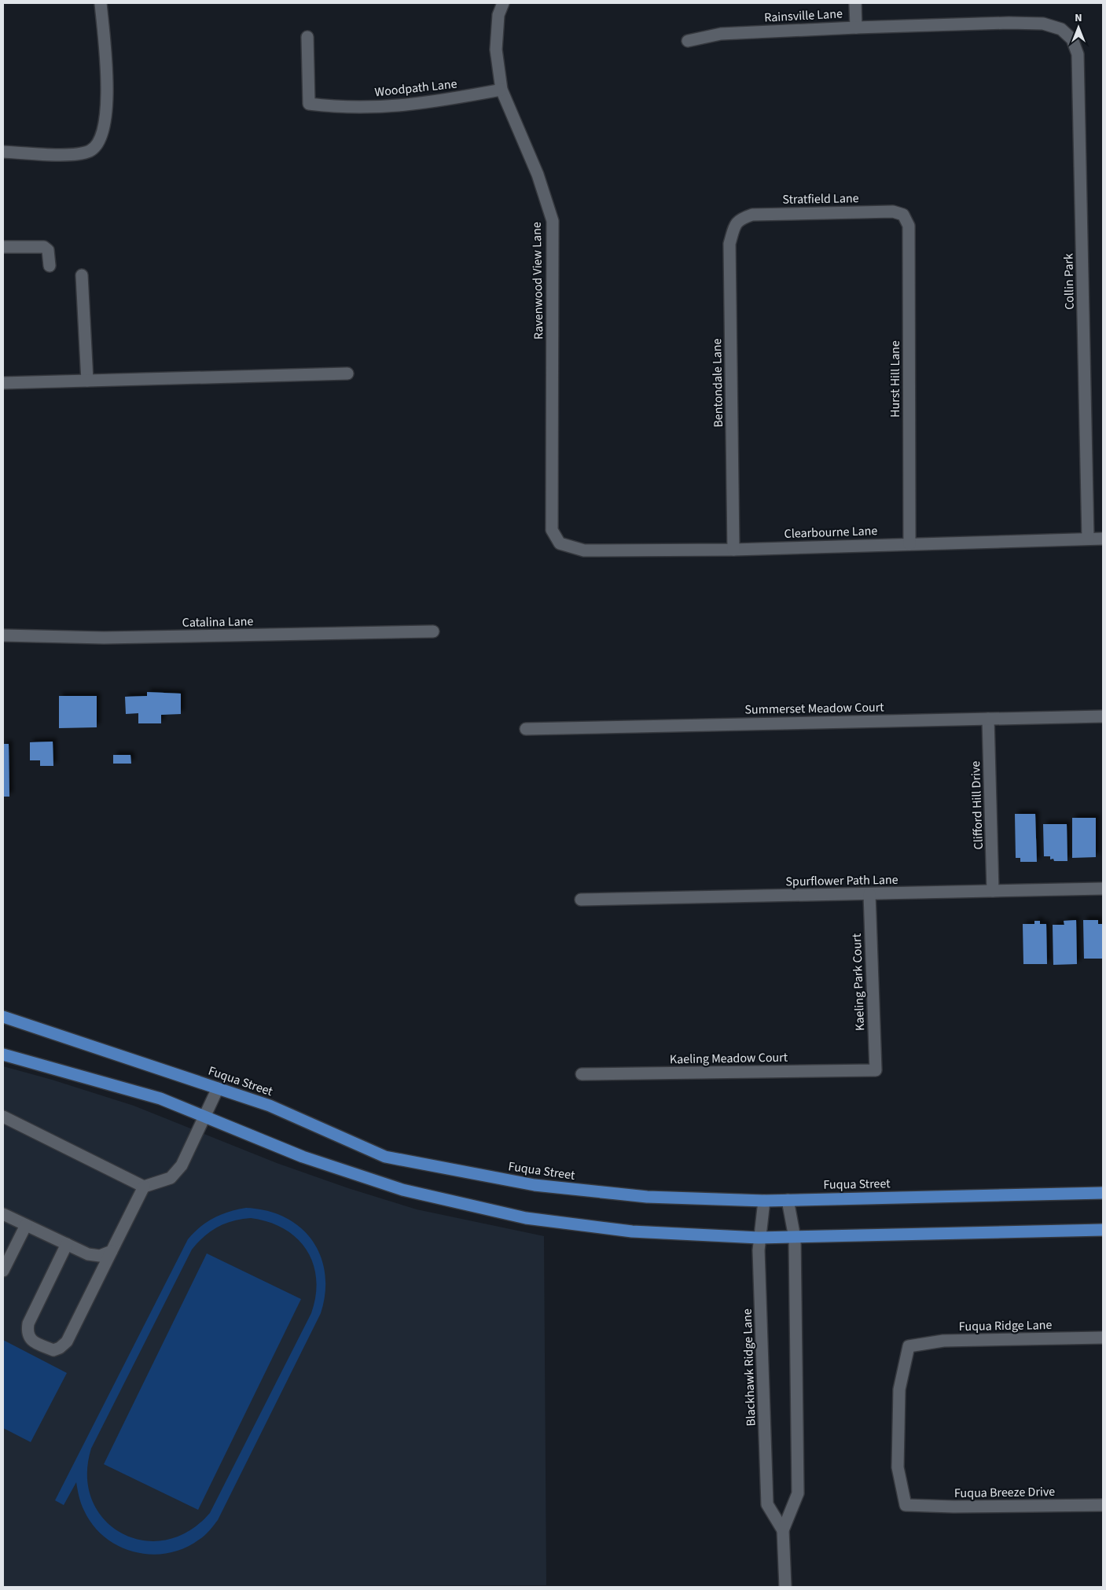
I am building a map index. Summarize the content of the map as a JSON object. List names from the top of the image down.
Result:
{
  "streets": {
    "main road": ["Fuqua Street"],
    "street": [
      "Rainsville Lane",
      "Woodpath Lane",
      "Stratfield Lane",
      "Ravenwood View Lane",
      "Collin Park",
      "Hurst Hill Lane",
      "Bentondale Lane",
      "Clearbourne Lane",
      "Catalina Lane",
      "Summerset Meadow Court",
      "Clifford Hill Drive",
      "Spurflower Path Lane",
      "Kaeling Park Court",
      "Kaeling Meadow Court",
      "Fuqua Ridge Lane",
      "Blackhawk Ridge Lane",
      "Fuqua Breeze Drive"
    ]
  },
  "crossings": [
    ["Rainsville Lane", "Collin Park"],
    ["Woodpath Lane", "Ravenwood View Lane"],
    ["Stratfield Lane", "Hurst Hill Lane"],
    ["Stratfield Lane", "Bentondale Lane"],
    ["Ravenwood View Lane", "Clearbourne Lane"],
    ["Collin Park", "Clearbourne Lane"],
    ["Hurst Hill Lane", "Clearbourne Lane"],
    ["Bentondale Lane", "Clearbourne Lane"],
    ["Summerset Meadow Court", "Clifford Hill Drive"],
    ["Clifford Hill Drive", "Spurflower Path Lane"],
    ["Spurflower Path Lane", "Kaeling Park Court"],
    ["Kaeling Park Court", "Kaeling Meadow Court"],
    ["Fuqua Street", "Blackhawk Ridge Lane"],
    ["Fuqua Ridge Lane", "Fuqua Breeze Drive"]
  ],
  "north": "top"
}
